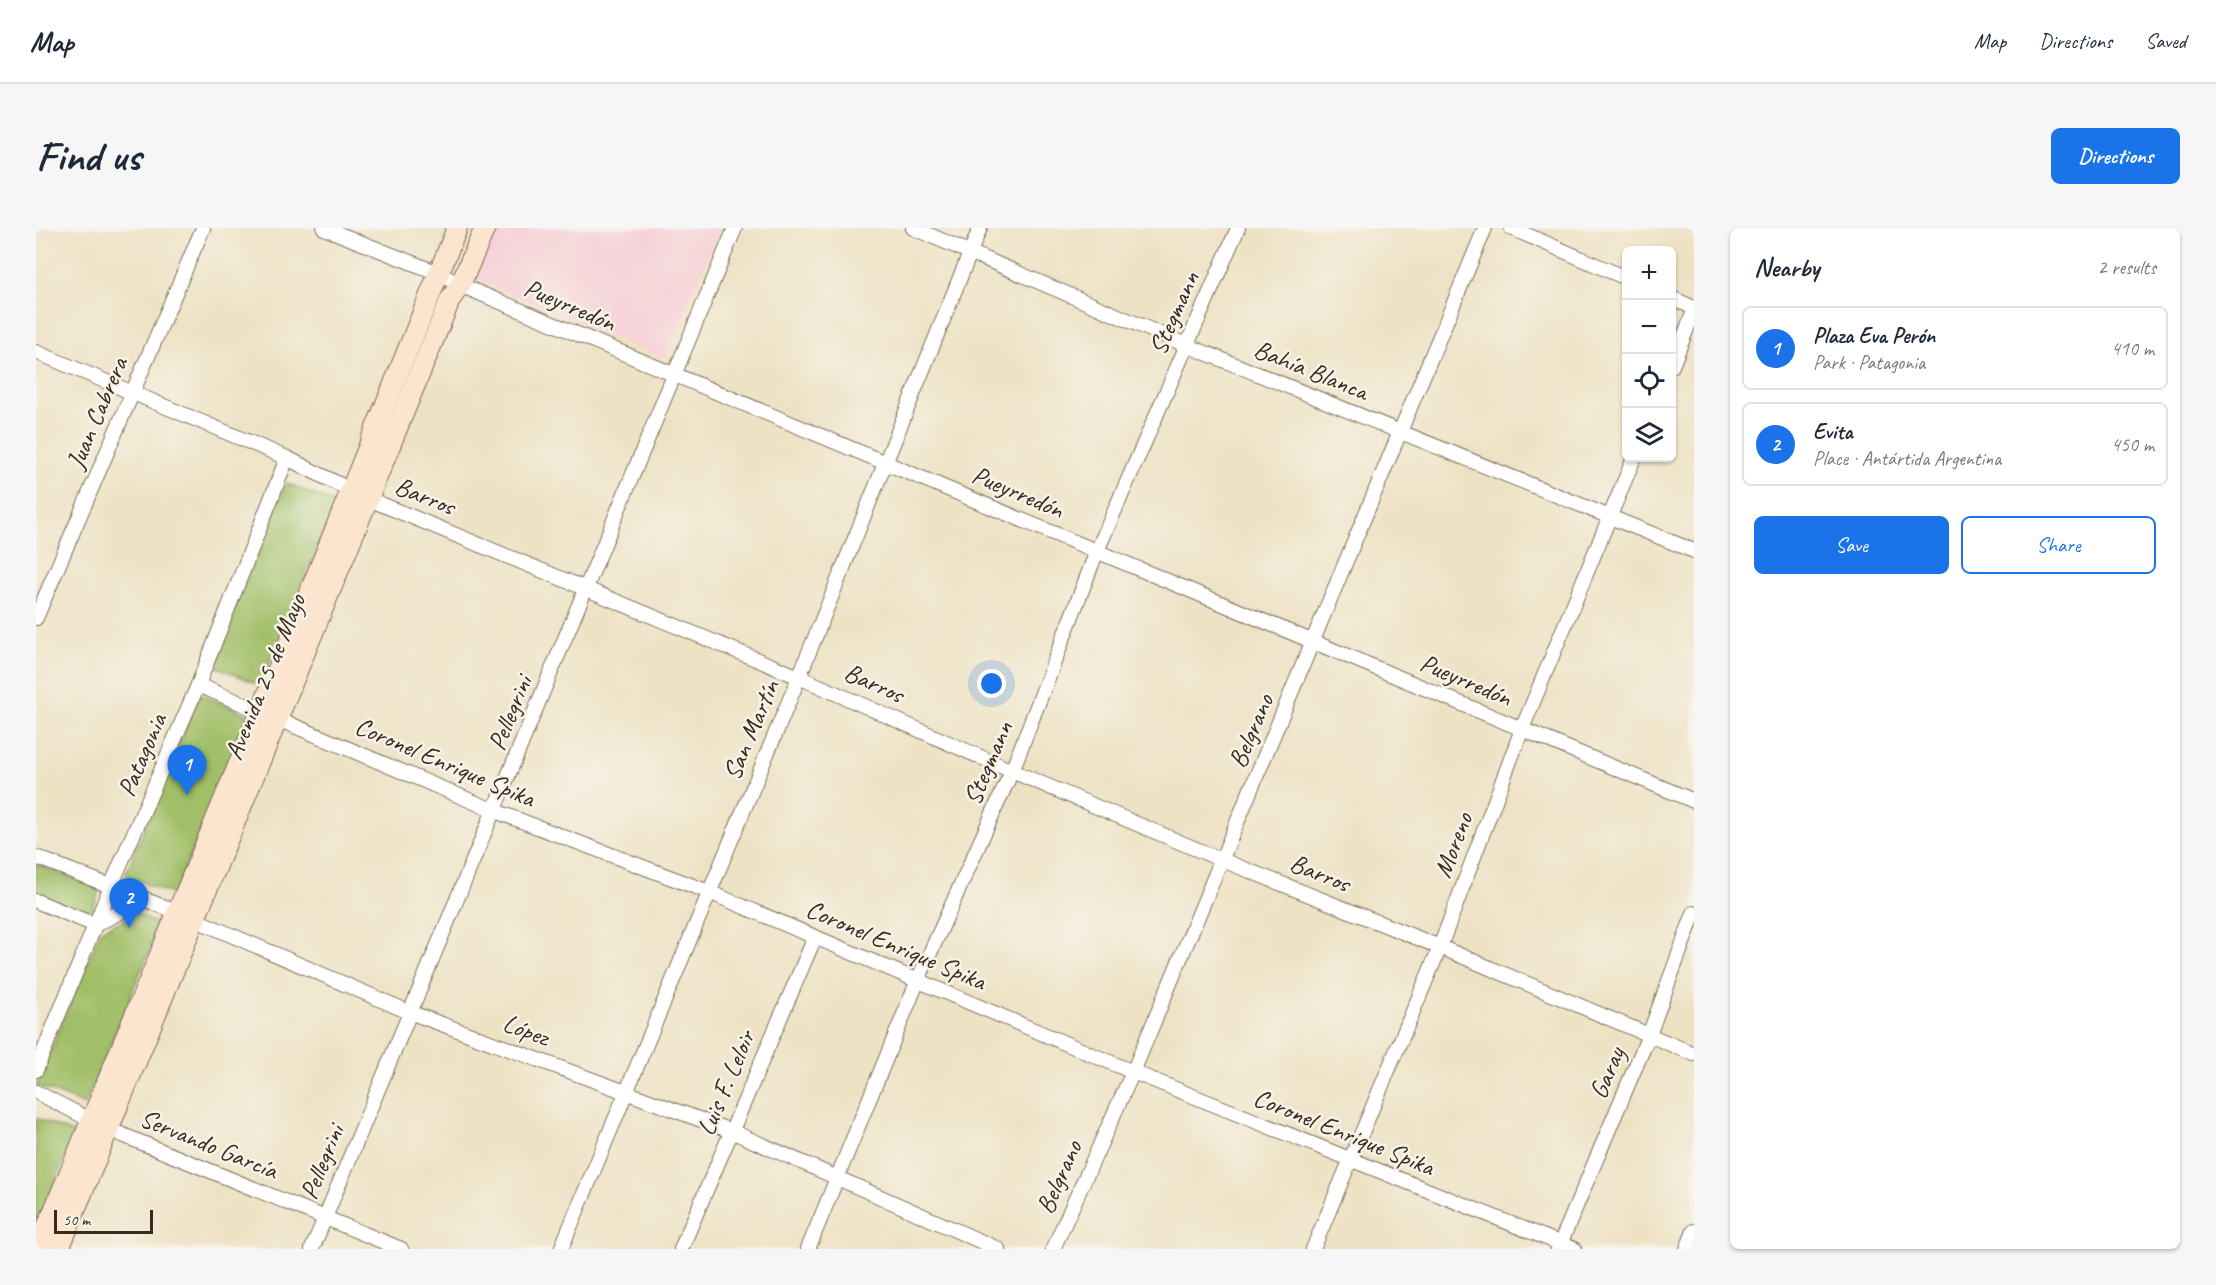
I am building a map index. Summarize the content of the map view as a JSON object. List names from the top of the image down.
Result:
{
  "streets": {
    "main road": ["Avenida 25 de Mayo"],
    "street": [
      "Pueyrredón",
      "Stegmann",
      "Bahía Blanca",
      "Juan Cabrera",
      "Barros",
      "Pellegrini",
      "San Martín",
      "Belgrano",
      "Patagonia",
      "Coronel Enrique Spika",
      "Moreno",
      "López",
      "Garay",
      "Luis F. Leloir",
      "Servando García"
    ]
  },
  "crossings": [
    ["Pueyrredón", "Stegmann"],
    ["Pueyrredón", "Avenida 25 de Mayo"],
    ["Pueyrredón", "Pellegrini"],
    ["Pueyrredón", "San Martín"],
    ["Pueyrredón", "Belgrano"],
    ["Pueyrredón", "Moreno"],
    ["Stegmann", "Bahía Blanca"],
    ["Stegmann", "Barros"],
    ["Stegmann", "Coronel Enrique Spika"],
    ["Stegmann", "López"],
    ["Bahía Blanca", "San Martín"],
    ["Bahía Blanca", "Belgrano"],
    ["Bahía Blanca", "Moreno"],
    ["Juan Cabrera", "Barros"],
    ["Barros", "Avenida 25 de Mayo"],
    ["Barros", "Pellegrini"],
    ["Barros", "San Martín"],
    ["Barros", "Belgrano"],
    ["Barros", "Patagonia"],
    ["Barros", "Moreno"],
    ["Barros", "Garay"],
    ["Avenida 25 de Mayo", "Coronel Enrique Spika"],
    ["Avenida 25 de Mayo", "López"],
    ["Avenida 25 de Mayo", "Servando García"],
    ["Pellegrini", "Coronel Enrique Spika"],
    ["Pellegrini", "López"],
    ["Pellegrini", "Servando García"],
    ["San Martín", "Coronel Enrique Spika"],
    ["San Martín", "López"],
    ["Belgrano", "Coronel Enrique Spika"],
    ["Patagonia", "Coronel Enrique Spika"],
    ["Patagonia", "López"],
    ["Coronel Enrique Spika", "Moreno"],
    ["Coronel Enrique Spika", "Garay"],
    ["Coronel Enrique Spika", "Luis F. Leloir"],
    ["López", "Luis F. Leloir"]
  ],
  "scale_bar": "50 m",
  "page": {
    "header": "Map",
    "nav": ["Map", "Directions", "Saved"],
    "buttons": [
      "Directions",
      ["Save", "Share"]
    ],
    "title": "Find us",
    "heading": ["Nearby", "2 results"],
    "map_buttons": ["+", "−"],
    "list": [
      {
        "mark": "1",
        "name": "Plaza Eva Perón",
        "note": "Park · Patagonia",
        "value": "410 m"
      },
      {
        "mark": "2",
        "name": "Evita",
        "note": "Place · Antártida Argentina",
        "value": "450 m"
      }
    ],
    "pins": ["1", "2"],
    "scale": "50 m"
  }
}
